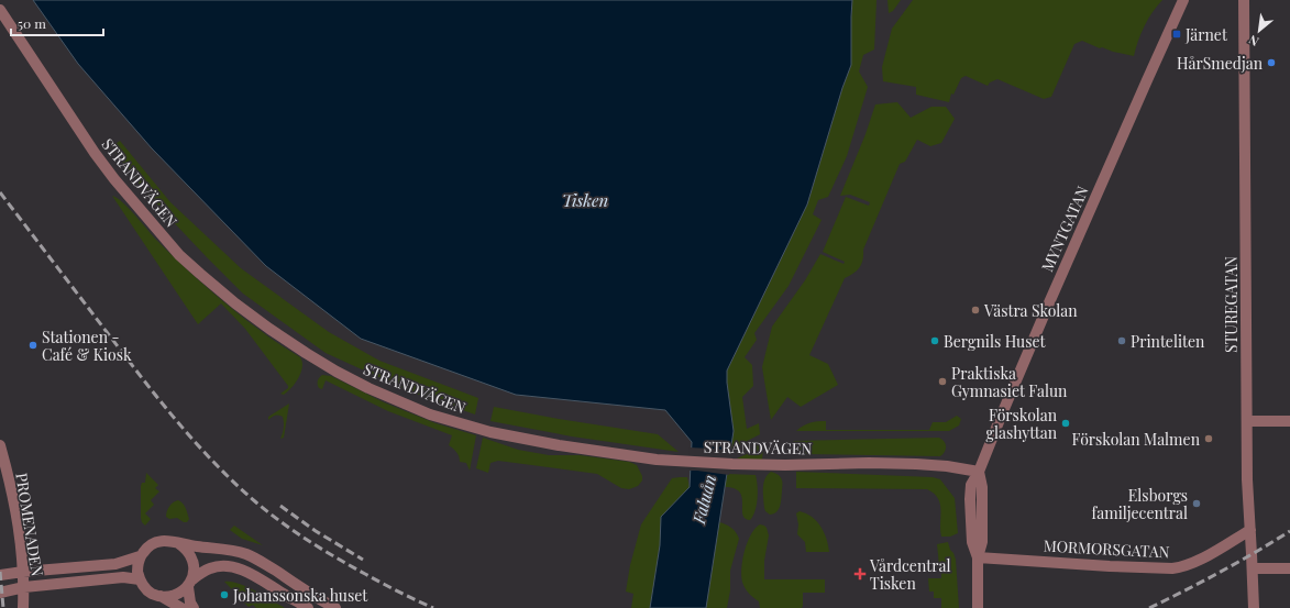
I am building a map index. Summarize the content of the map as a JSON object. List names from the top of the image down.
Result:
{
  "streets": {
    "street": [
      "STRANDVÄGEN",
      "MYNTGATAN",
      "STUREGATAN",
      "PROMENADEN",
      "MORMORSGATAN"
    ]
  },
  "crossings": [
    ["STRANDVÄGEN", "MYNTGATAN"],
    ["MYNTGATAN", "MORMORSGATAN"],
    ["STUREGATAN", "MORMORSGATAN"]
  ],
  "water": ["Tisken", "Faluån"],
  "places": {
    "transit": ["Järnet"],
    "other": [
      "HårSmedjan",
      "Västra Skolan",
      "Bergnils Huset",
      "Printeliten",
      "Stationen - Café & Kiosk",
      "Praktiska Gymnasiet Falun",
      "Förskolan glashyttan",
      "Förskolan Malmen",
      "Elsborgs familjecentral",
      "Johanssonska huset"
    ],
    "health": ["Vårdcentral Tisken"]
  },
  "scale_bar": "50 m",
  "north": "bottom left"
}
